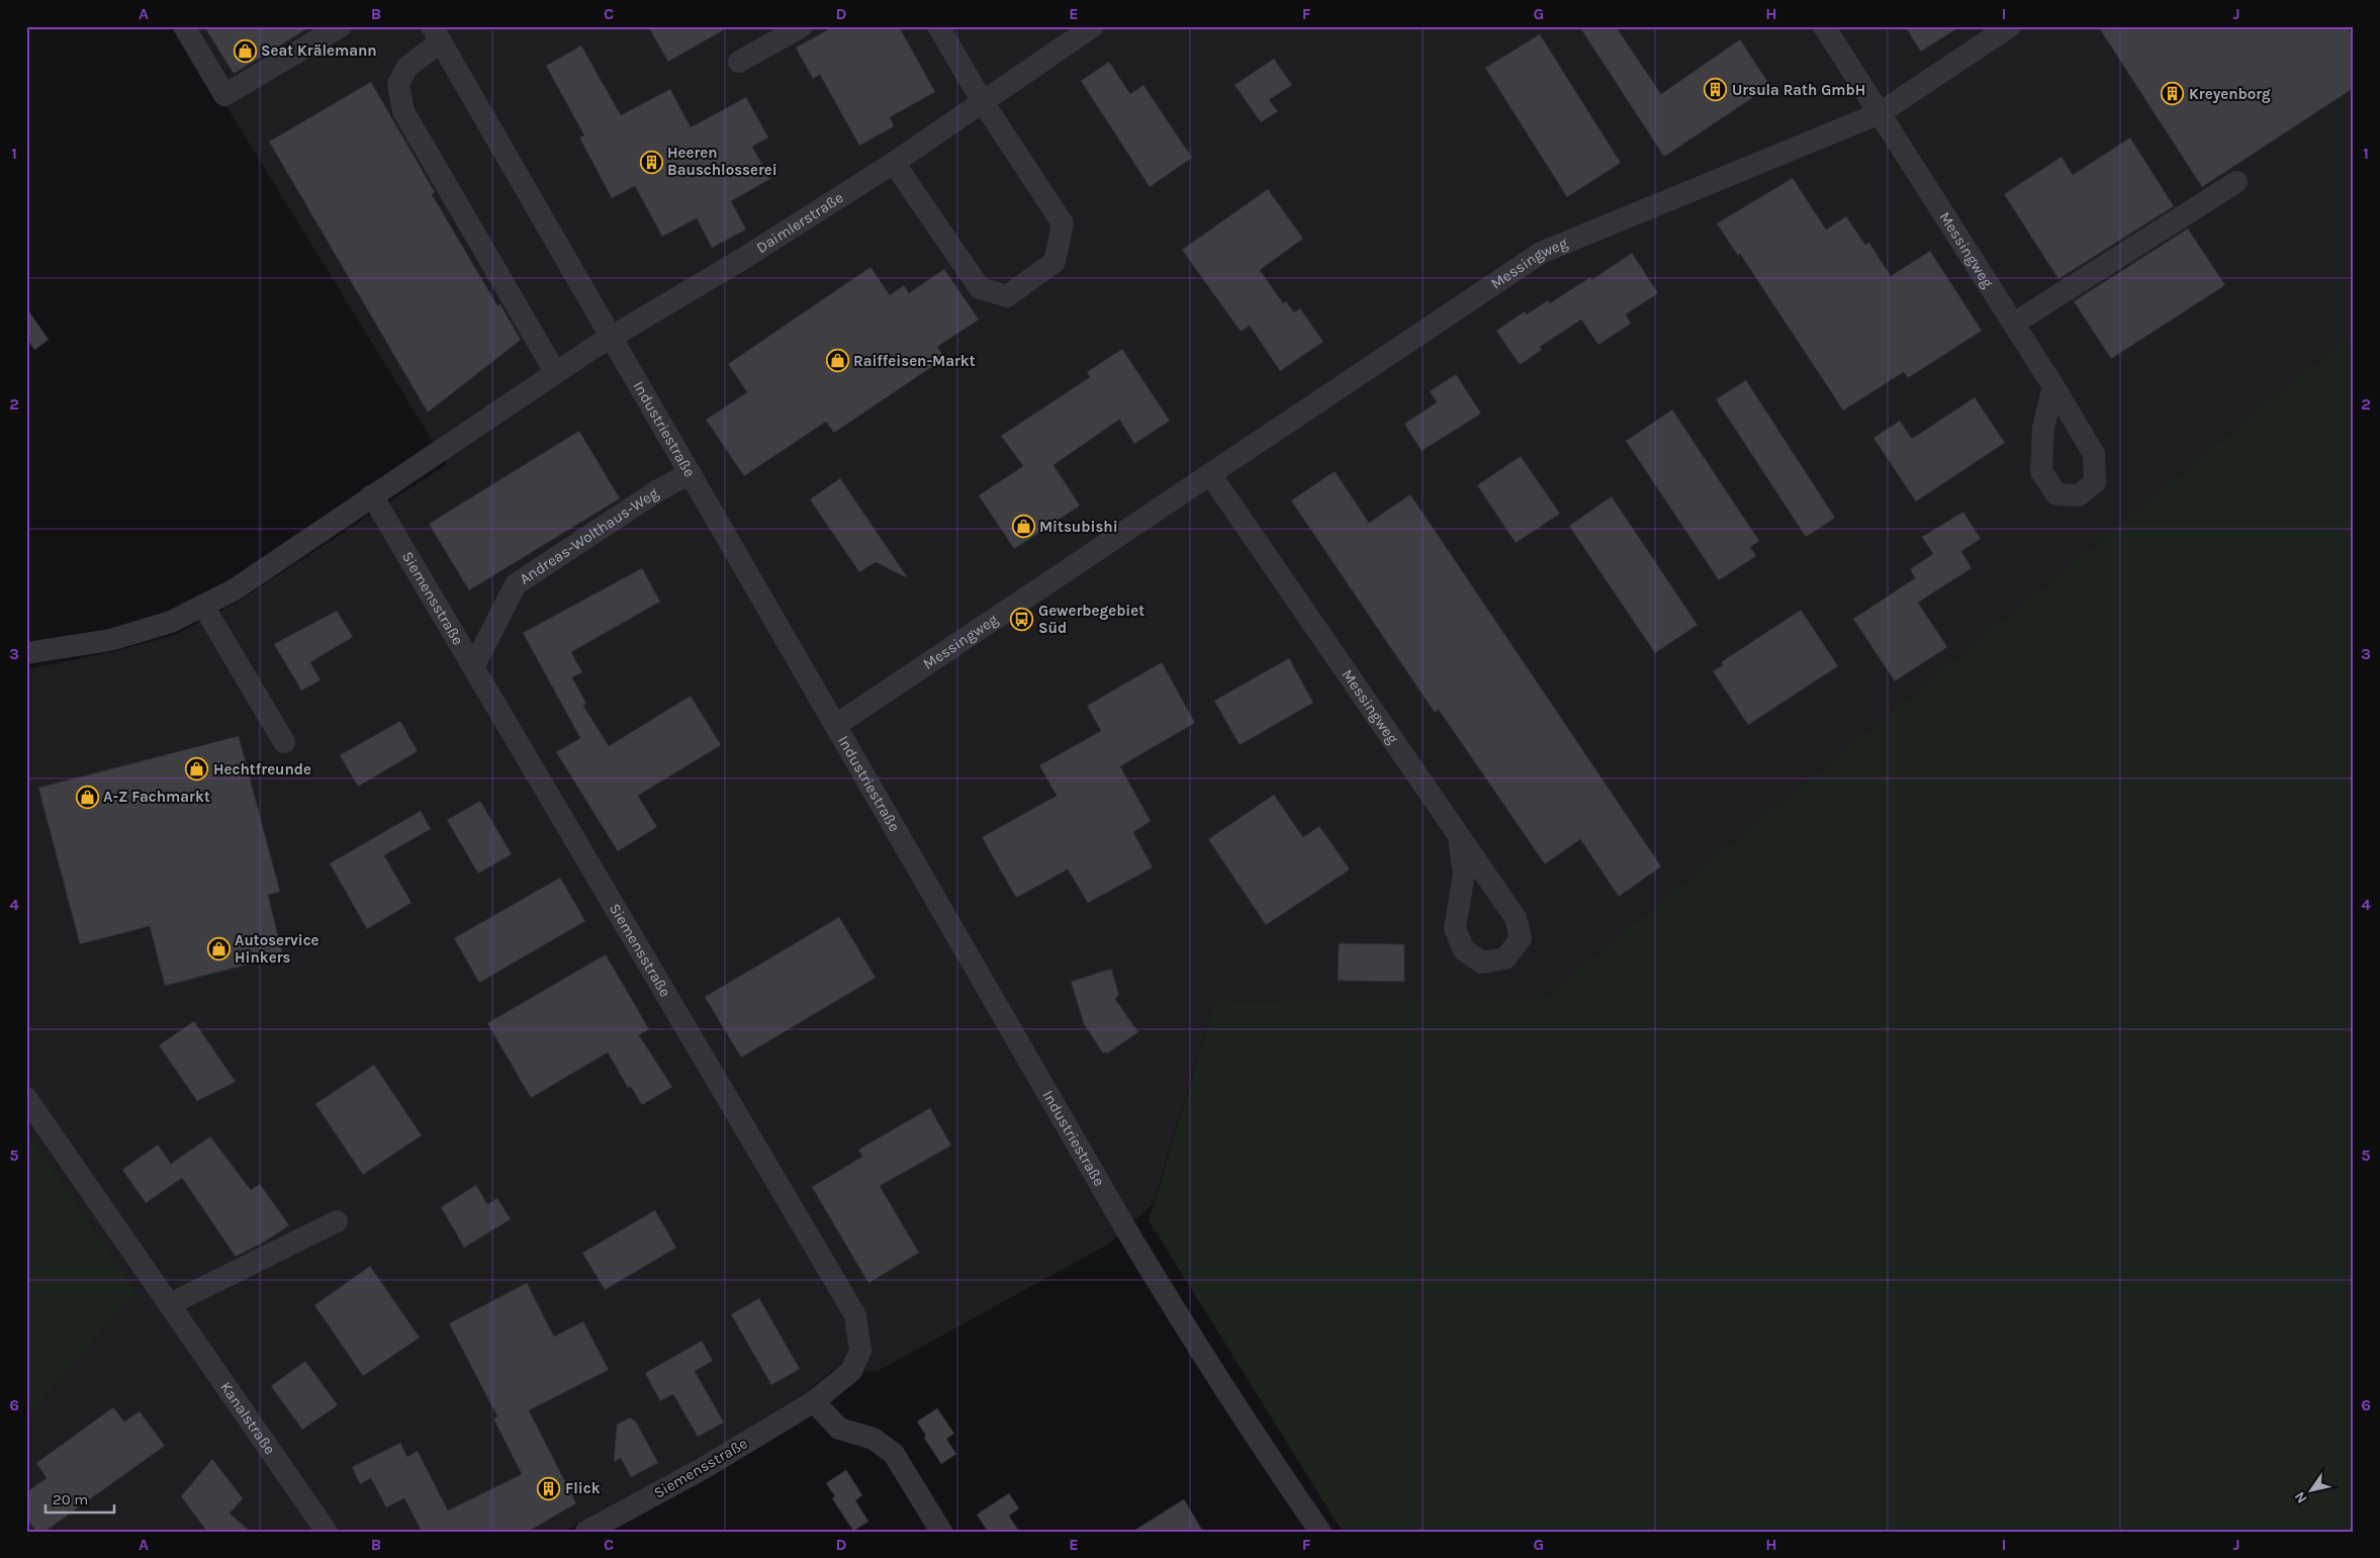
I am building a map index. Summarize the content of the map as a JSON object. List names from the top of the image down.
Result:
{
  "streets": {
    "street": [
      "Daimlerstraße",
      "Messingweg",
      "Industriestraße",
      "Andreas-Wolthaus-Weg",
      "Siemensstraße",
      "Kanalstraße"
    ]
  },
  "crossings": [
    ["Daimlerstraße", "Industriestraße"],
    ["Messingweg", "Industriestraße"],
    ["Industriestraße", "Andreas-Wolthaus-Weg"],
    ["Andreas-Wolthaus-Weg", "Siemensstraße"]
  ],
  "places": {
    "shop": [
      "Seat Krälemann",
      "Raiffeisen-Markt",
      "Mitsubishi",
      "Hechtfreunde",
      "A-Z Fachmarkt",
      "Autoservice Hinkers"
    ],
    "building": [
      "Ursula Rath GmbH",
      "Kreyenborg",
      "Heeren Bauschlosserei",
      "Flick"
    ],
    "bus stop": ["Gewerbegebiet Süd"]
  },
  "scale_bar": "20 m",
  "north": "bottom left",
  "grid": {
    "columns": [
      "A",
      "B",
      "C",
      "D",
      "E",
      "F",
      "G",
      "H",
      "I",
      "J"
    ],
    "rows": [
      "1",
      "2",
      "3",
      "4",
      "5",
      "6"
    ]
  }
}
